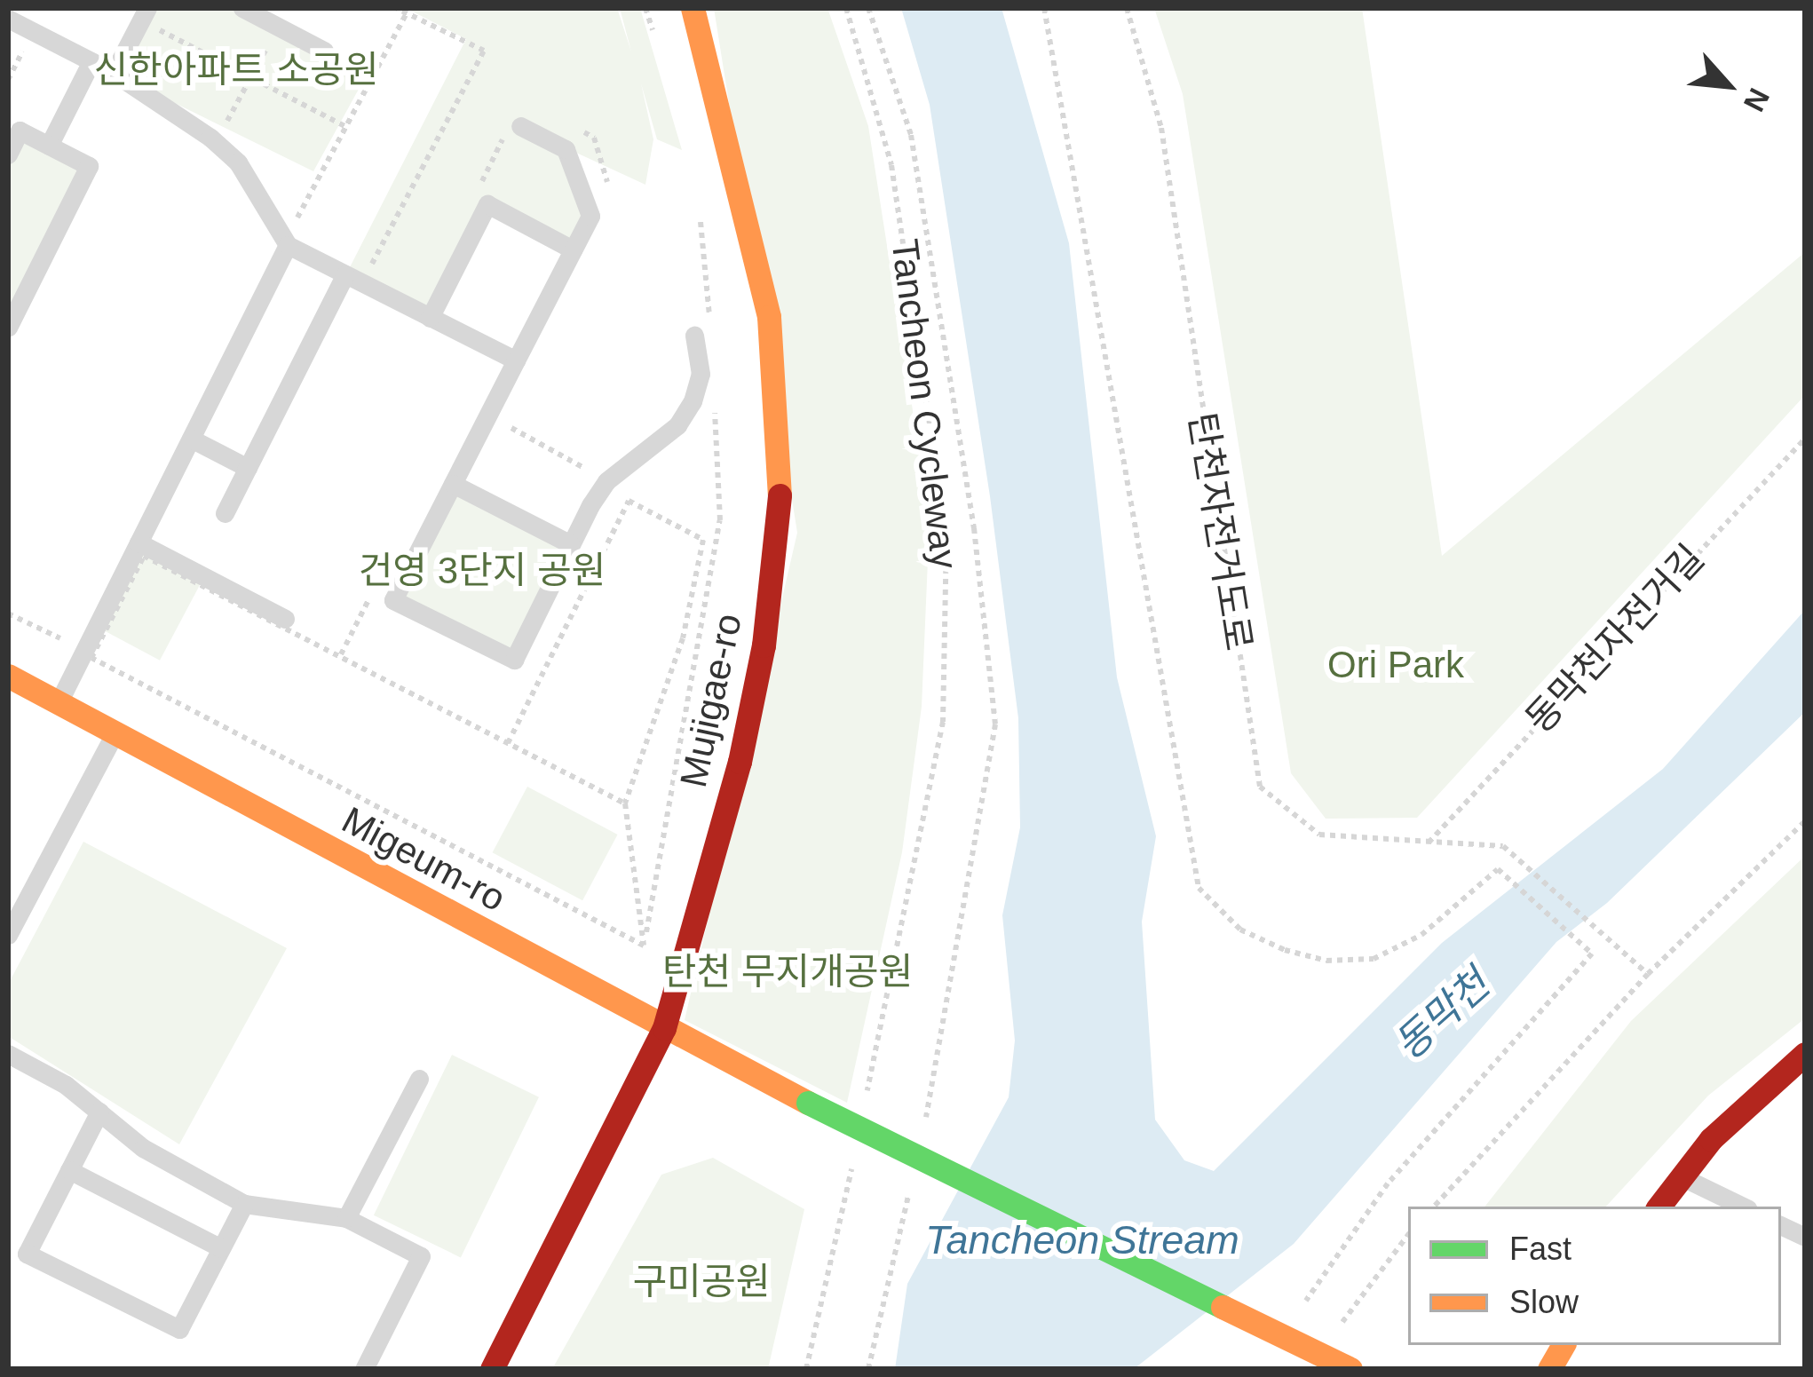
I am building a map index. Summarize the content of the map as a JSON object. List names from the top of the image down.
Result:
{
  "streets": {
    "main road": ["Mujigae-ro", "Migeum-ro"],
    "path": ["Tancheon Cycleway", "탄천자전거도로", "동막천자전거길"]
  },
  "crossings": [
    ["탄천자전거도로", "동막천자전거길"],
    ["Mujigae-ro", "Migeum-ro"]
  ],
  "water": ["동막천", "Tancheon Stream"],
  "parks": [
    "신한아파트 소공원",
    "건영 3단지 공원",
    "Ori Park",
    "탄천 무지개공원",
    "구미공원"
  ],
  "legend": ["Fast", "Slow"],
  "north": "bottom right"
}
